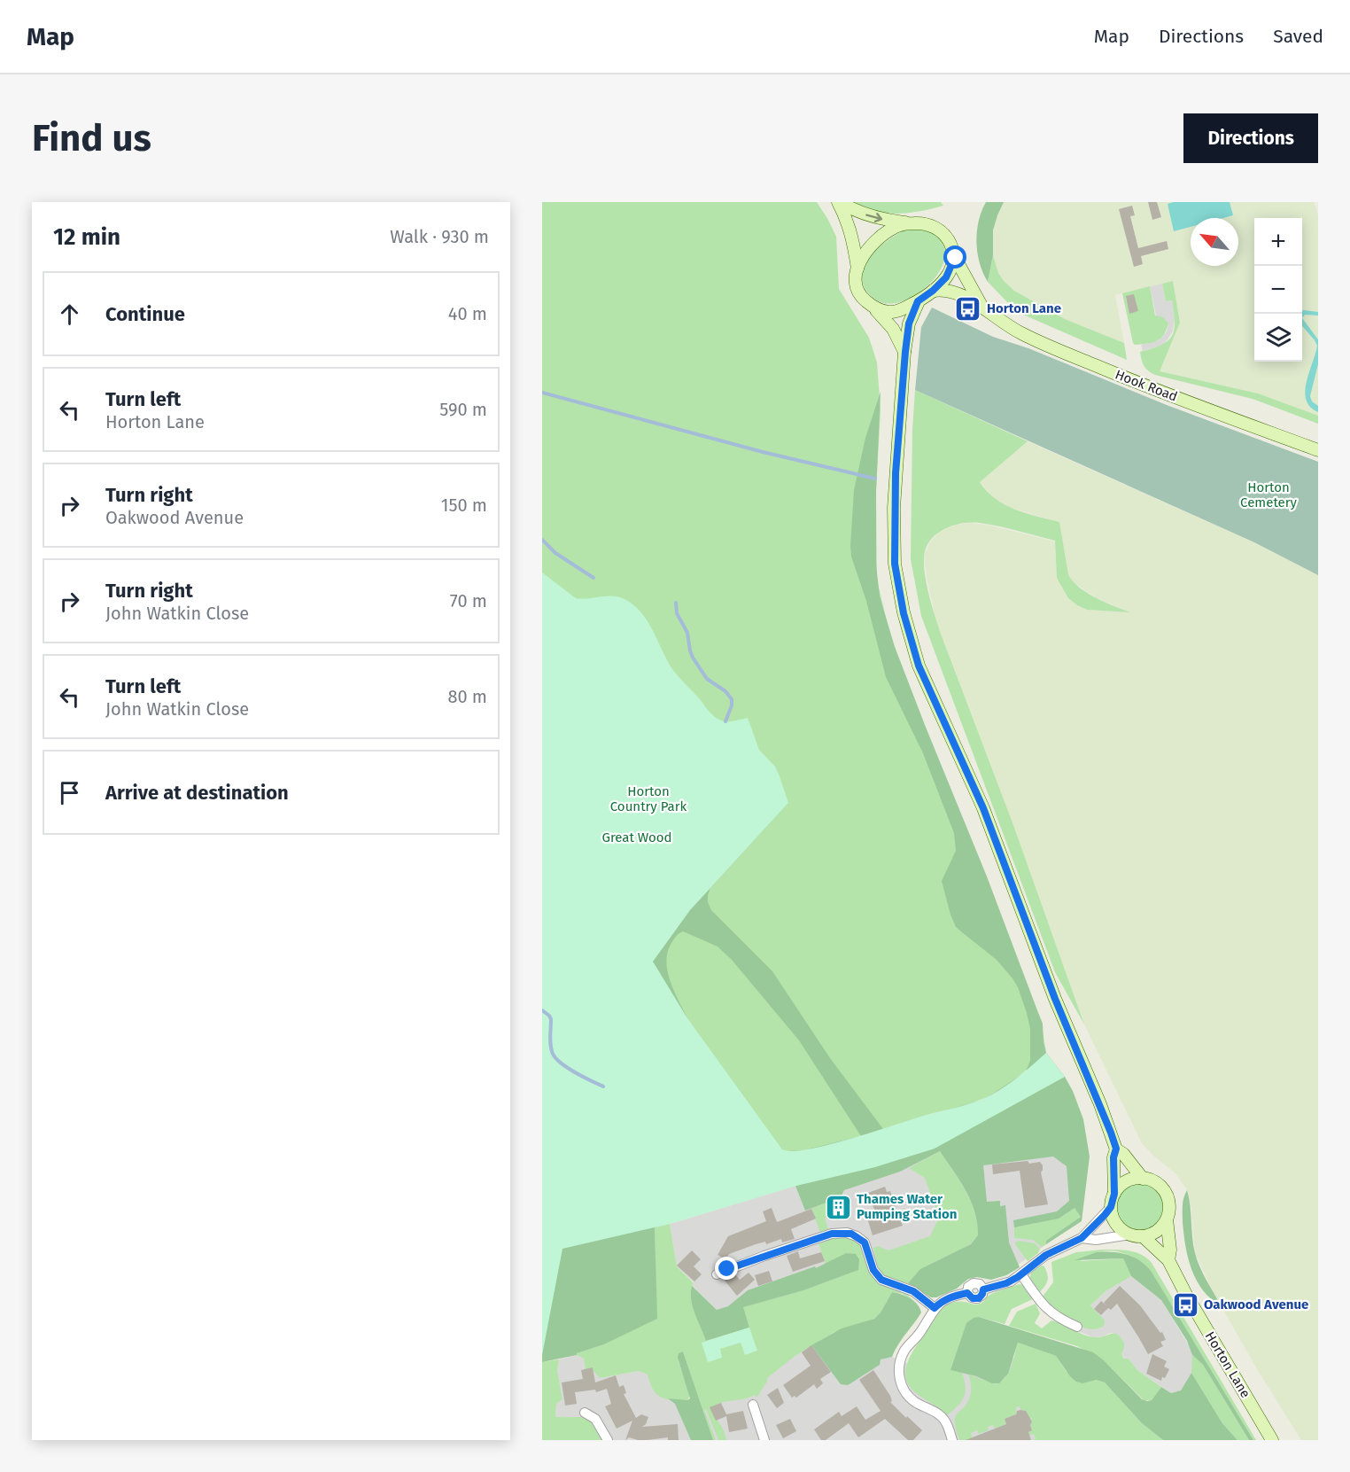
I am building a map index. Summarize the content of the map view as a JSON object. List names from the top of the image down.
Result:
{
  "streets": {
    "street": ["Hook Road", "Horton Lane"]
  },
  "parks": ["Horton Cemetery", "Horton Country Park", "Great Wood"],
  "places": {
    "bus stop": ["Horton Lane", "Oakwood Avenue"],
    "building": ["Thames Water Pumping Station"]
  },
  "north": "top left",
  "page": {
    "header": "Map",
    "nav": ["Map", "Directions", "Saved"],
    "buttons": "Directions",
    "title": "Find us",
    "heading": ["12 min", "Walk · 930 m"],
    "map_buttons": ["+", "−"],
    "list": [
      ["Continue", "40 m"],
      ["Turn left", "Horton Lane", "590 m"],
      ["Turn right", "Oakwood Avenue", "150 m"],
      ["Turn right", "John Watkin Close", "70 m"],
      ["Turn left", "John Watkin Close", "80 m"],
      "Arrive at destination"
    ]
  }
}
